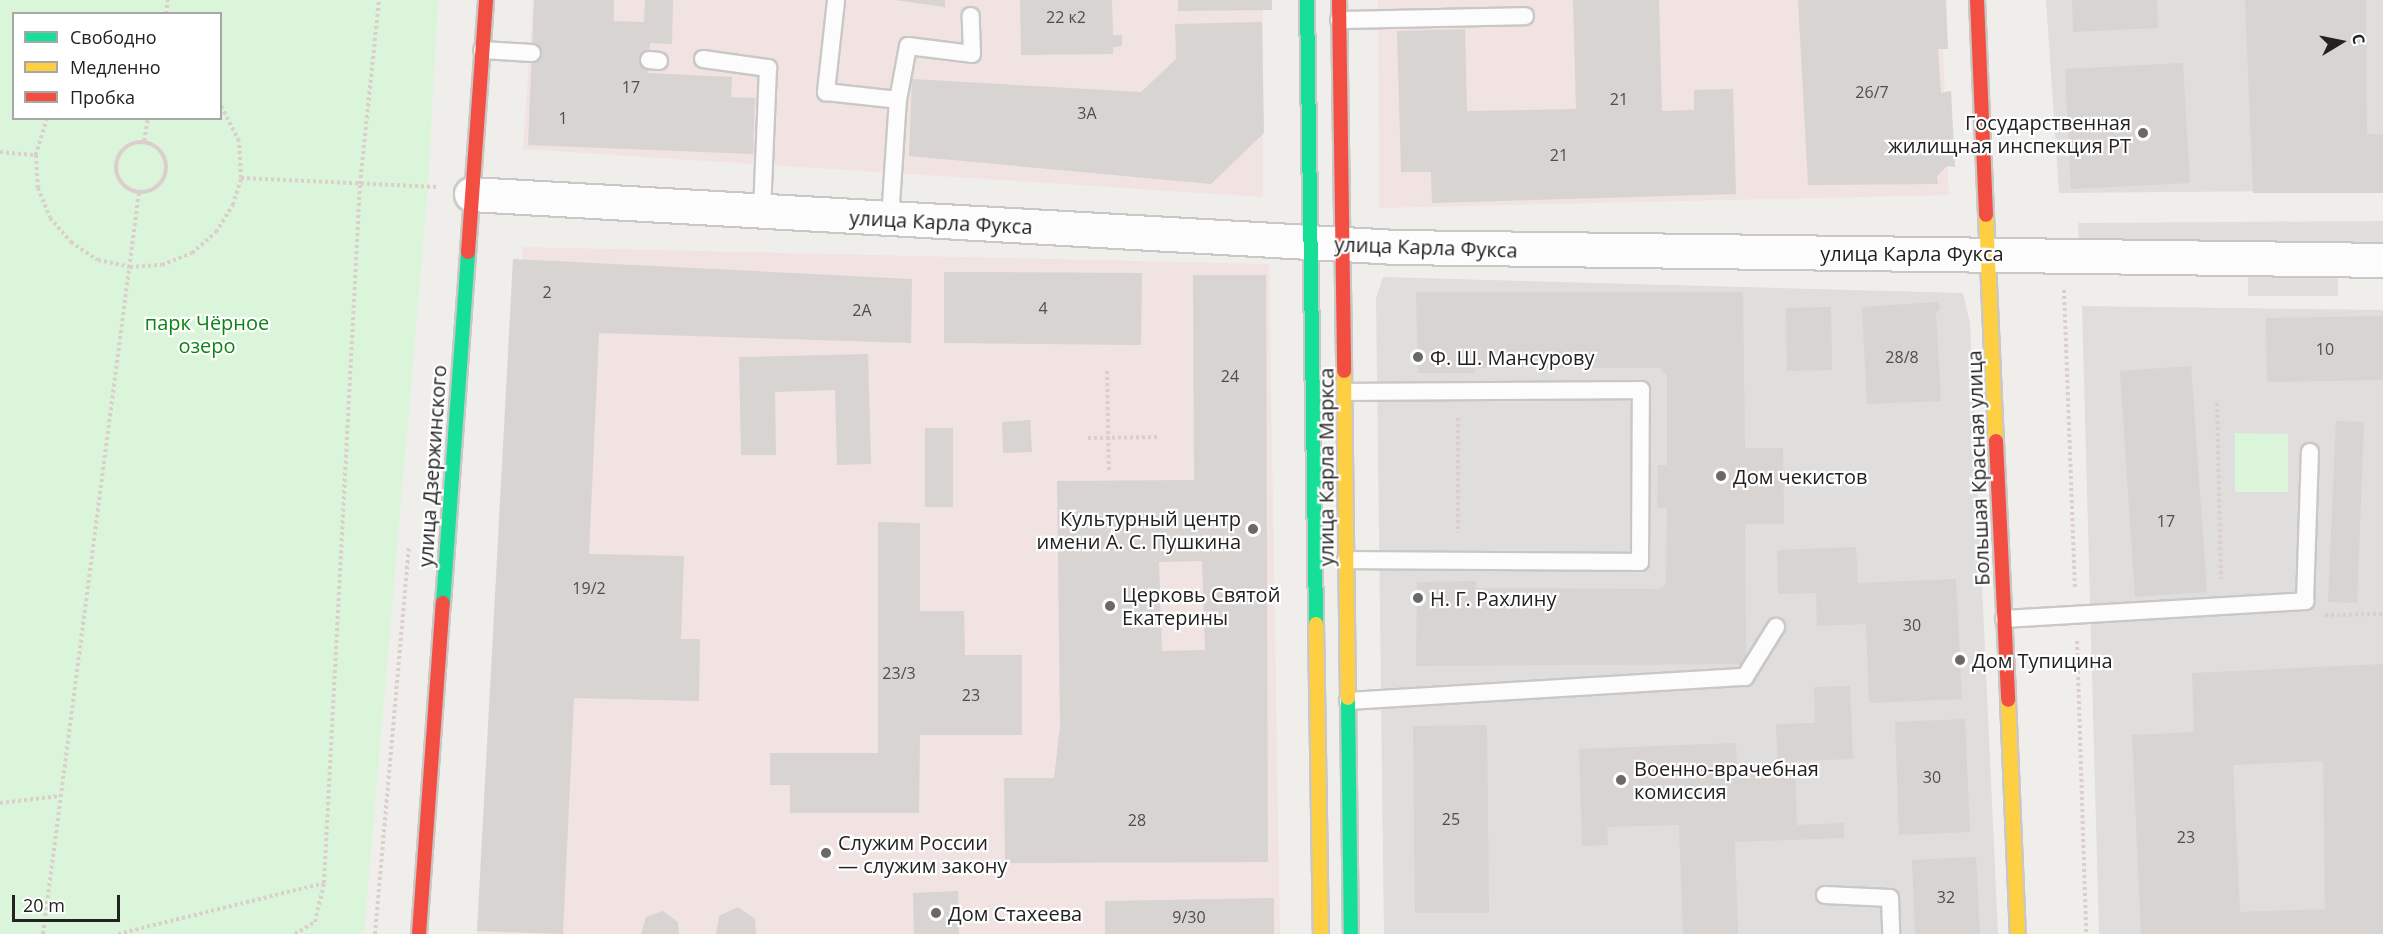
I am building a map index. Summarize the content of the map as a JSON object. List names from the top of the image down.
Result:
{
  "streets": {
    "main road": ["улица Дзержинского", "улица Карла Маркса", "Большая Красная улица"],
    "street": ["улица Карла Фукса"]
  },
  "crossings": [
    ["улица Карла Фукса", "улица Дзержинского"],
    ["улица Карла Фукса", "улица Карла Маркса"],
    ["улица Карла Фукса", "Большая Красная улица"]
  ],
  "parks": ["парк Чёрное озеро"],
  "places": [
    "Государственная жилищная инспекция РТ",
    "Ф. Ш. Мансурову",
    "Дом чекистов",
    "Культурный центр имени А. С. Пушкина",
    "Н. Г. Рахлину",
    "Церковь Святой Екатерины",
    "Дом Тупицина",
    "Военно-врачебная комиссия",
    "Служим России — служим закону",
    "Дом Стахеева"
  ],
  "house_numbers": [
    "22 к2",
    "17",
    "26/7",
    "21",
    "3А",
    "1",
    "21",
    "2",
    "4",
    "2А",
    "10",
    "28/8",
    "24",
    "17",
    "19/2",
    "30",
    "23/3",
    "23",
    "30",
    "25",
    "28",
    "23",
    "32",
    "9/30"
  ],
  "legend": ["Свободно", "Медленно", "Пробка"],
  "scale_bar": "20 m",
  "north": "right"
}
